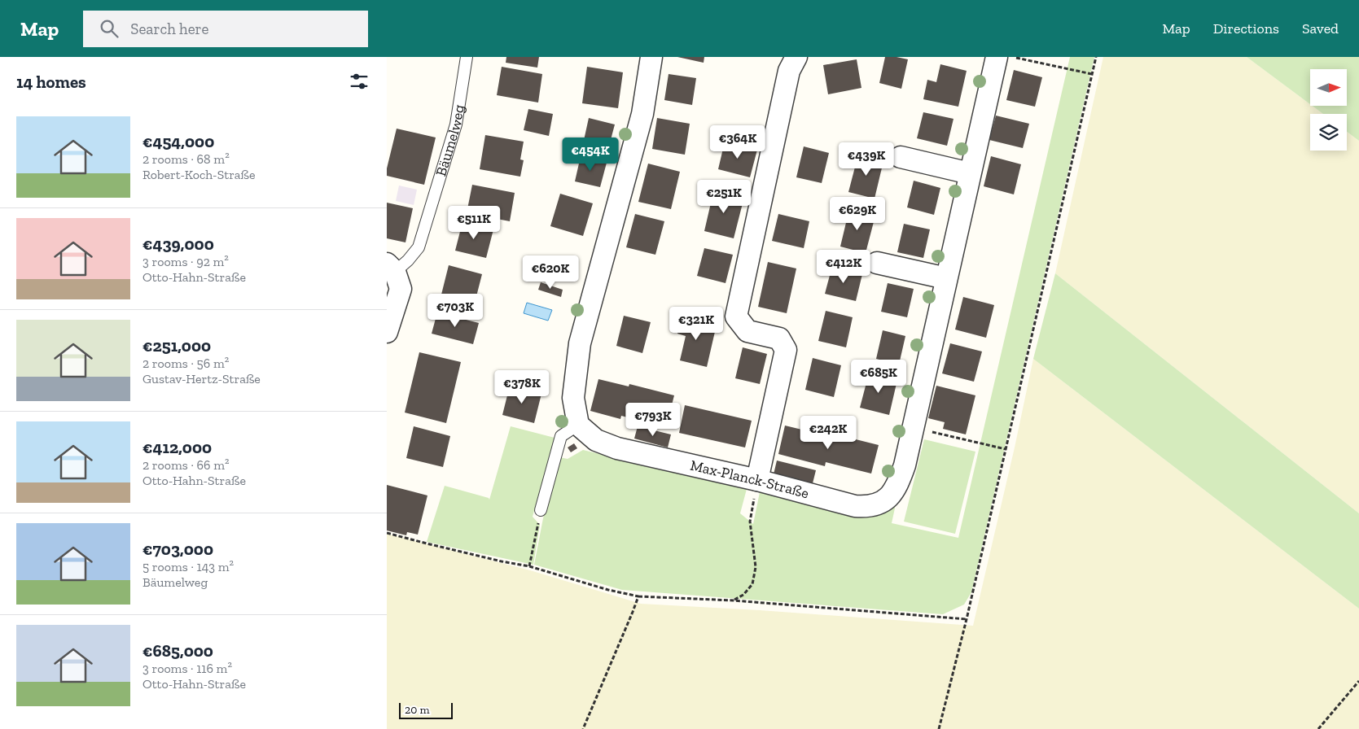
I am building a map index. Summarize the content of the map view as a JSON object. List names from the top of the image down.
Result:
{
  "streets": {
    "street": ["Bäumelweg", "Max-Planck-Straße"]
  },
  "scale_bar": "20 m",
  "north": "right",
  "page": {
    "header": "Map",
    "search": "Search here",
    "nav": ["Map", "Directions", "Saved"],
    "heading": "14 homes",
    "list": [
      {
        "name": "€454,000",
        "note": "2 rooms · 68 m² · Robert-Koch-Straße"
      },
      {
        "name": "€439,000",
        "note": "3 rooms · 92 m² · Otto-Hahn-Straße"
      },
      {
        "name": "€251,000",
        "note": "2 rooms · 56 m² · Gustav-Hertz-Straße"
      },
      {
        "name": "€412,000",
        "note": "2 rooms · 66 m² · Otto-Hahn-Straße"
      },
      {
        "name": "€703,000",
        "note": "5 rooms · 143 m² · Bäumelweg"
      },
      {
        "name": "€685,000",
        "note": "3 rooms · 116 m² · Otto-Hahn-Straße"
      }
    ],
    "price": [
      "€364K",
      "€454K",
      "€439K",
      "€251K",
      "€629K",
      "€511K",
      "€412K",
      "€620K",
      "€703K",
      "€321K",
      "€685K",
      "€378K",
      "€793K",
      "€242K"
    ],
    "scale": "20 m"
  }
}
